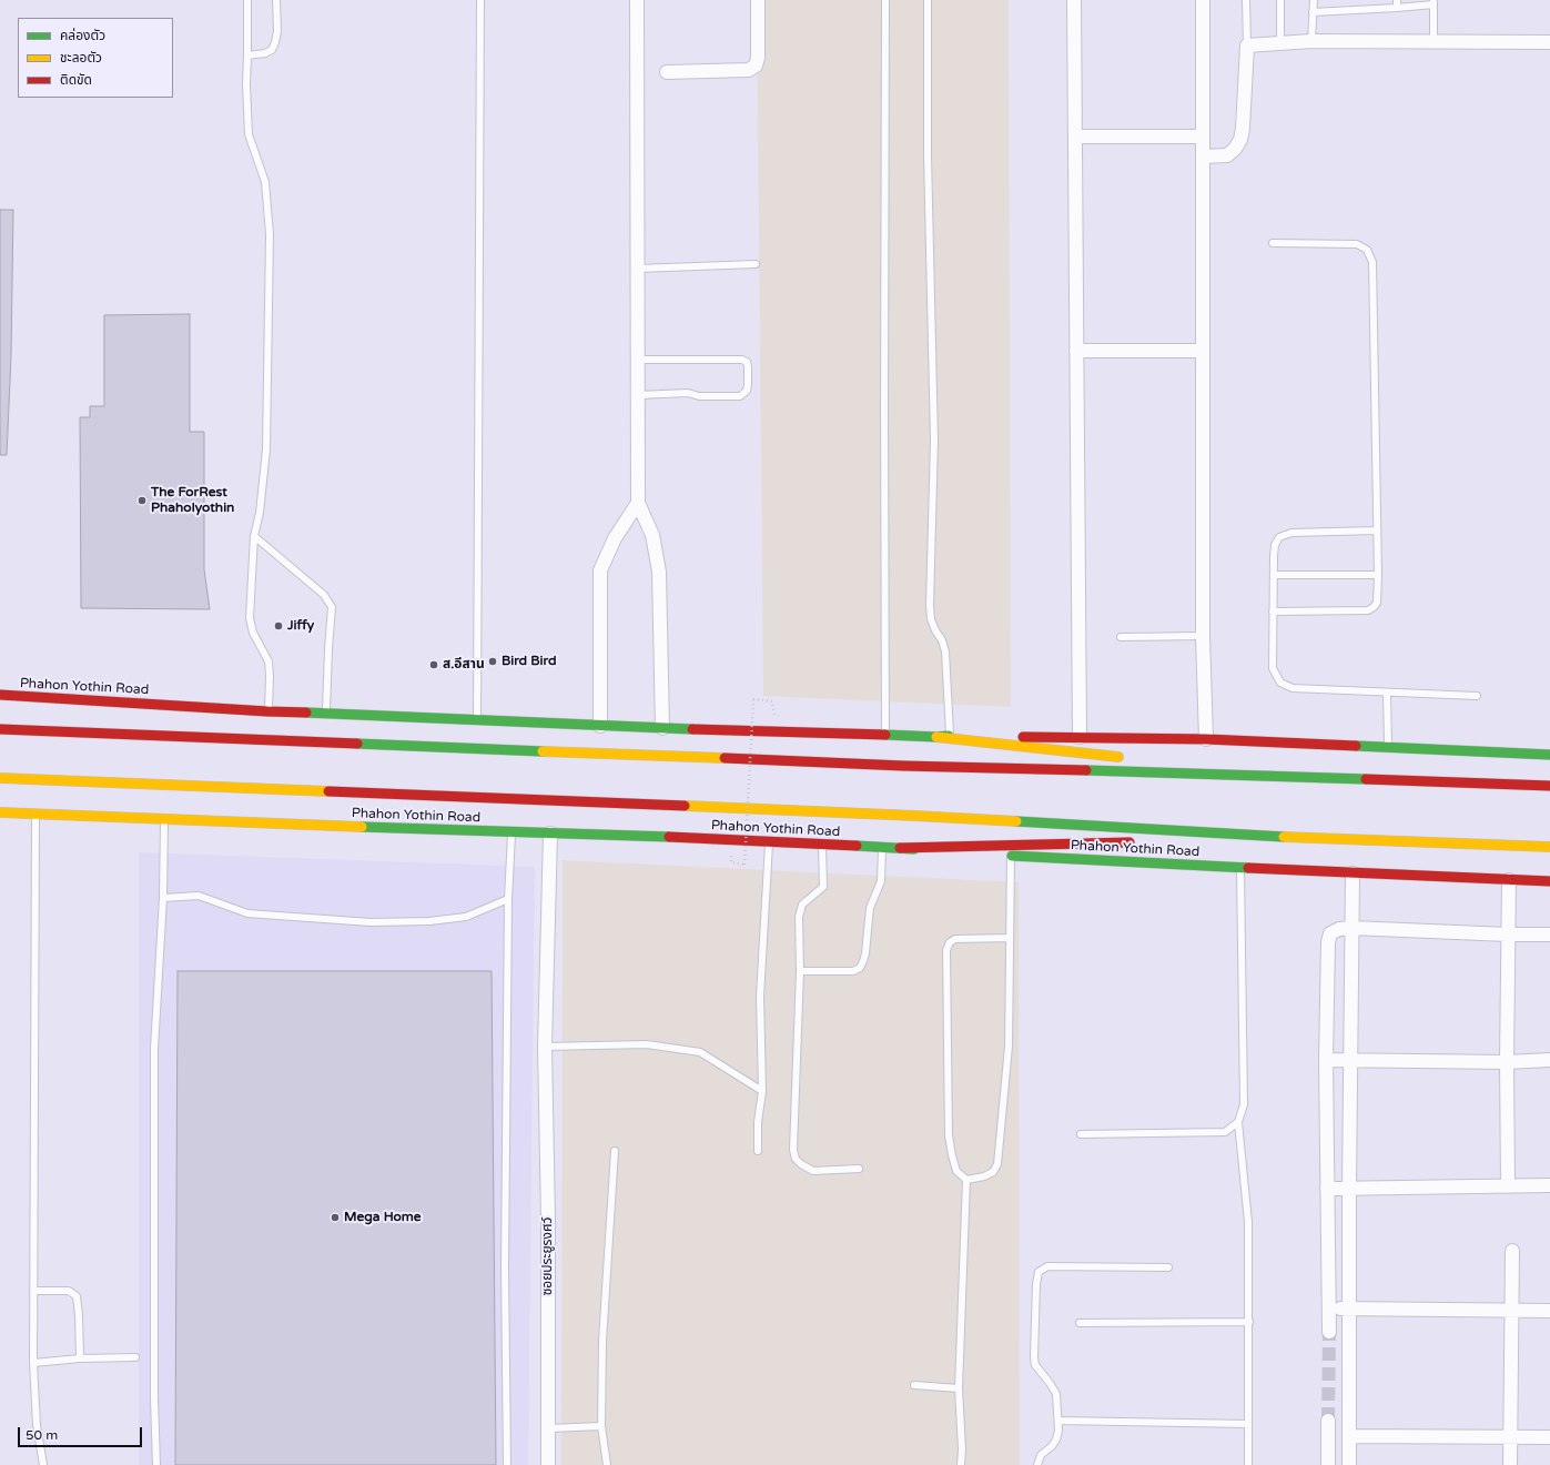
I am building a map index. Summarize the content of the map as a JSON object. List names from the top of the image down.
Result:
{
  "streets": {
    "main road": ["Phahon Yothin Road"],
    "street": ["ซอยประยูรงศว์"]
  },
  "crossings": [
    ["Phahon Yothin Road", "ซอยประยูรงศว์"]
  ],
  "places": [
    "The ForRest Phaholyothin",
    "Jiffy",
    "Bird Bird",
    "ส.อีสาน",
    "Mega Home"
  ],
  "legend": ["คล่องตัว", "ชะลอตัว", "ติดขัด"],
  "scale_bar": "50 m"
}
